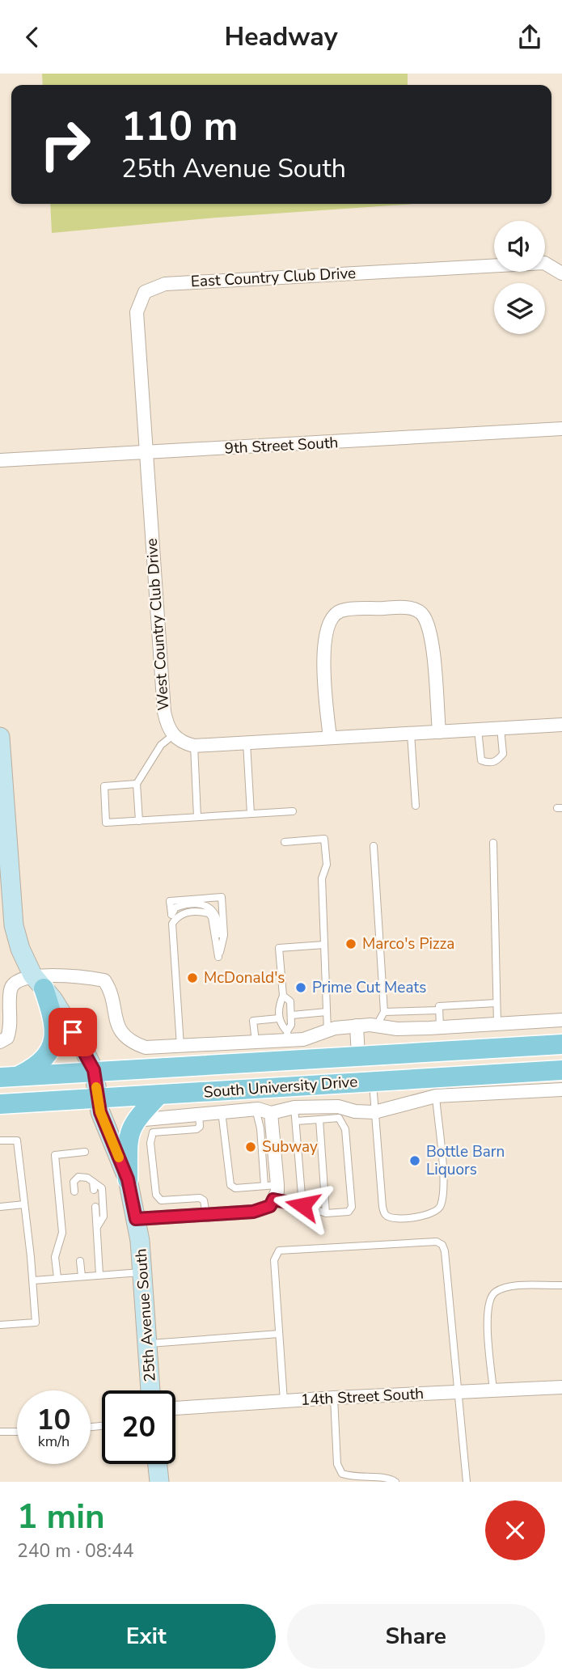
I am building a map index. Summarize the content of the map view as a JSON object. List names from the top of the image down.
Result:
{
  "streets": {
    "main road": ["South University Drive"],
    "street": [
      "East Country Club Drive",
      "9th Street South",
      "West Country Club Drive",
      "25th Avenue South",
      "14th Street South"
    ]
  },
  "crossings": [
    ["East Country Club Drive", "9th Street South"],
    ["East Country Club Drive", "West Country Club Drive"],
    ["9th Street South", "West Country Club Drive"],
    ["South University Drive", "25th Avenue South"]
  ],
  "places": [
    "Marco's Pizza",
    "McDonald's",
    "Prime Cut Meats",
    "Subway",
    "Bottle Barn Liquors"
  ],
  "page": {
    "header": "Headway",
    "turn": ["110 m", "25th Avenue South"],
    "speed": "10 km/h",
    "limit": "20",
    "heading": ["1 min", "240 m · 08:44"],
    "buttons": ["Exit", "Share"]
  }
}
